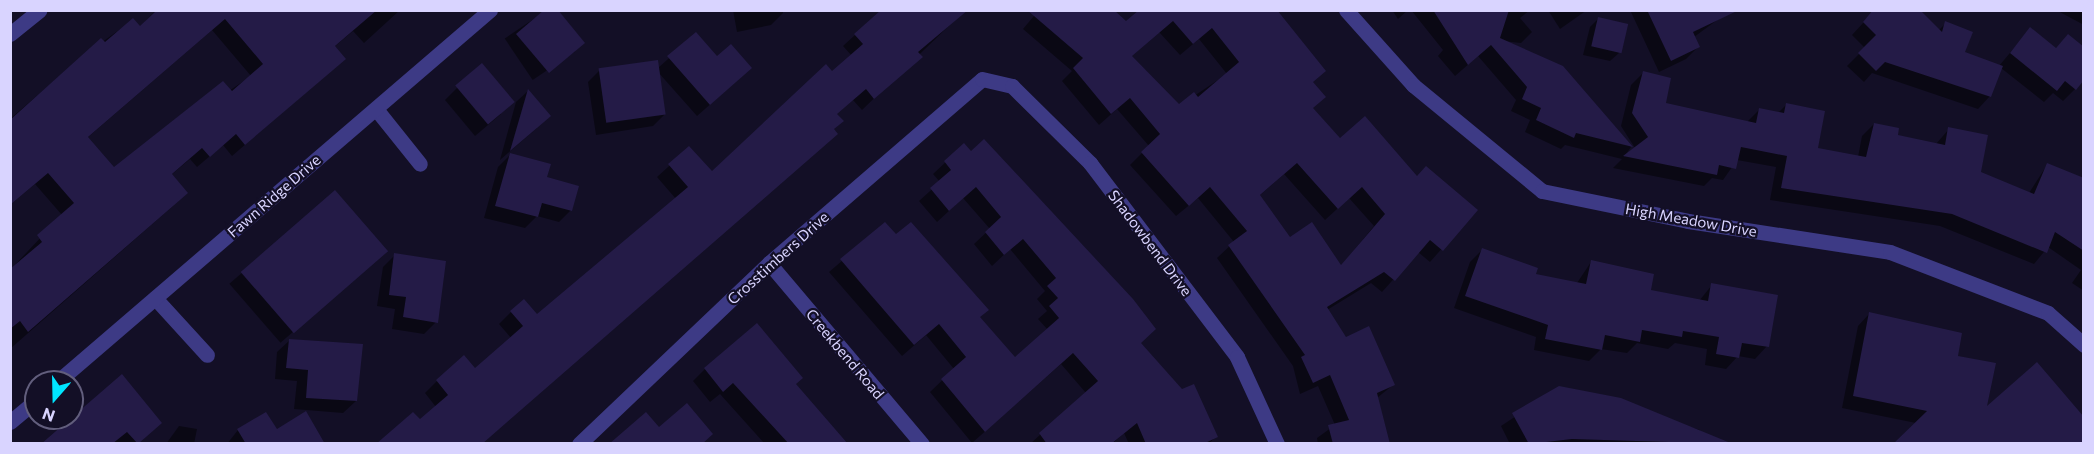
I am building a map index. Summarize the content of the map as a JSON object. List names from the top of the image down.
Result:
{
  "streets": {
    "street": [
      "Fawn Ridge Drive",
      "High Meadow Drive",
      "Shadowbend Drive",
      "Crosstimbers Drive",
      "Creekbend Road"
    ]
  },
  "crossings": [
    ["Shadowbend Drive", "Crosstimbers Drive"],
    ["Crosstimbers Drive", "Creekbend Road"]
  ],
  "north": "bottom"
}
